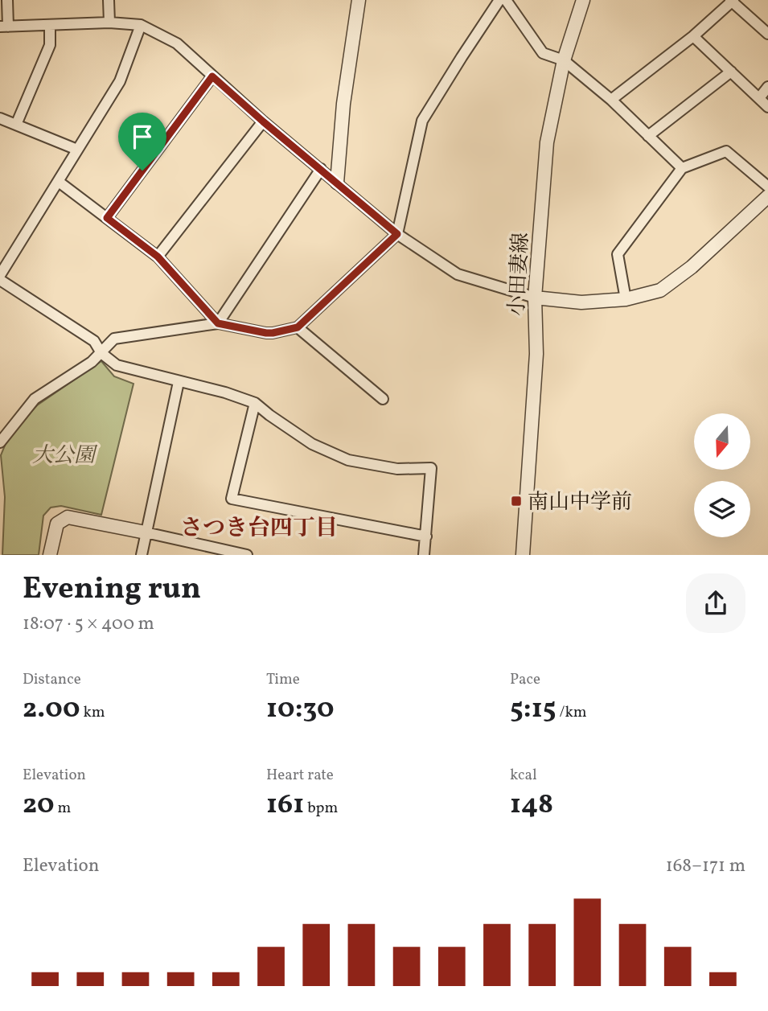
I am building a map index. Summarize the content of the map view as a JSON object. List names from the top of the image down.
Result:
{
  "streets": {
    "street": ["小田妻線"]
  },
  "districts": ["さつき台四丁目"],
  "parks": ["大公園"],
  "places": {
    "transit": ["南山中学前"]
  },
  "north": "bottom",
  "page": {
    "heading": ["Evening run", "18:07 · 5 × 400 m"],
    "stats": [
      ["Distance", "2.00 km"],
      ["Time", "10:30"],
      ["Pace", "5:15 /km"],
      ["Elevation", "20 m"],
      ["Heart rate", "161 bpm"],
      ["kcal", "148"]
    ],
    "chart": ["Elevation", "168–171 m"]
  }
}
